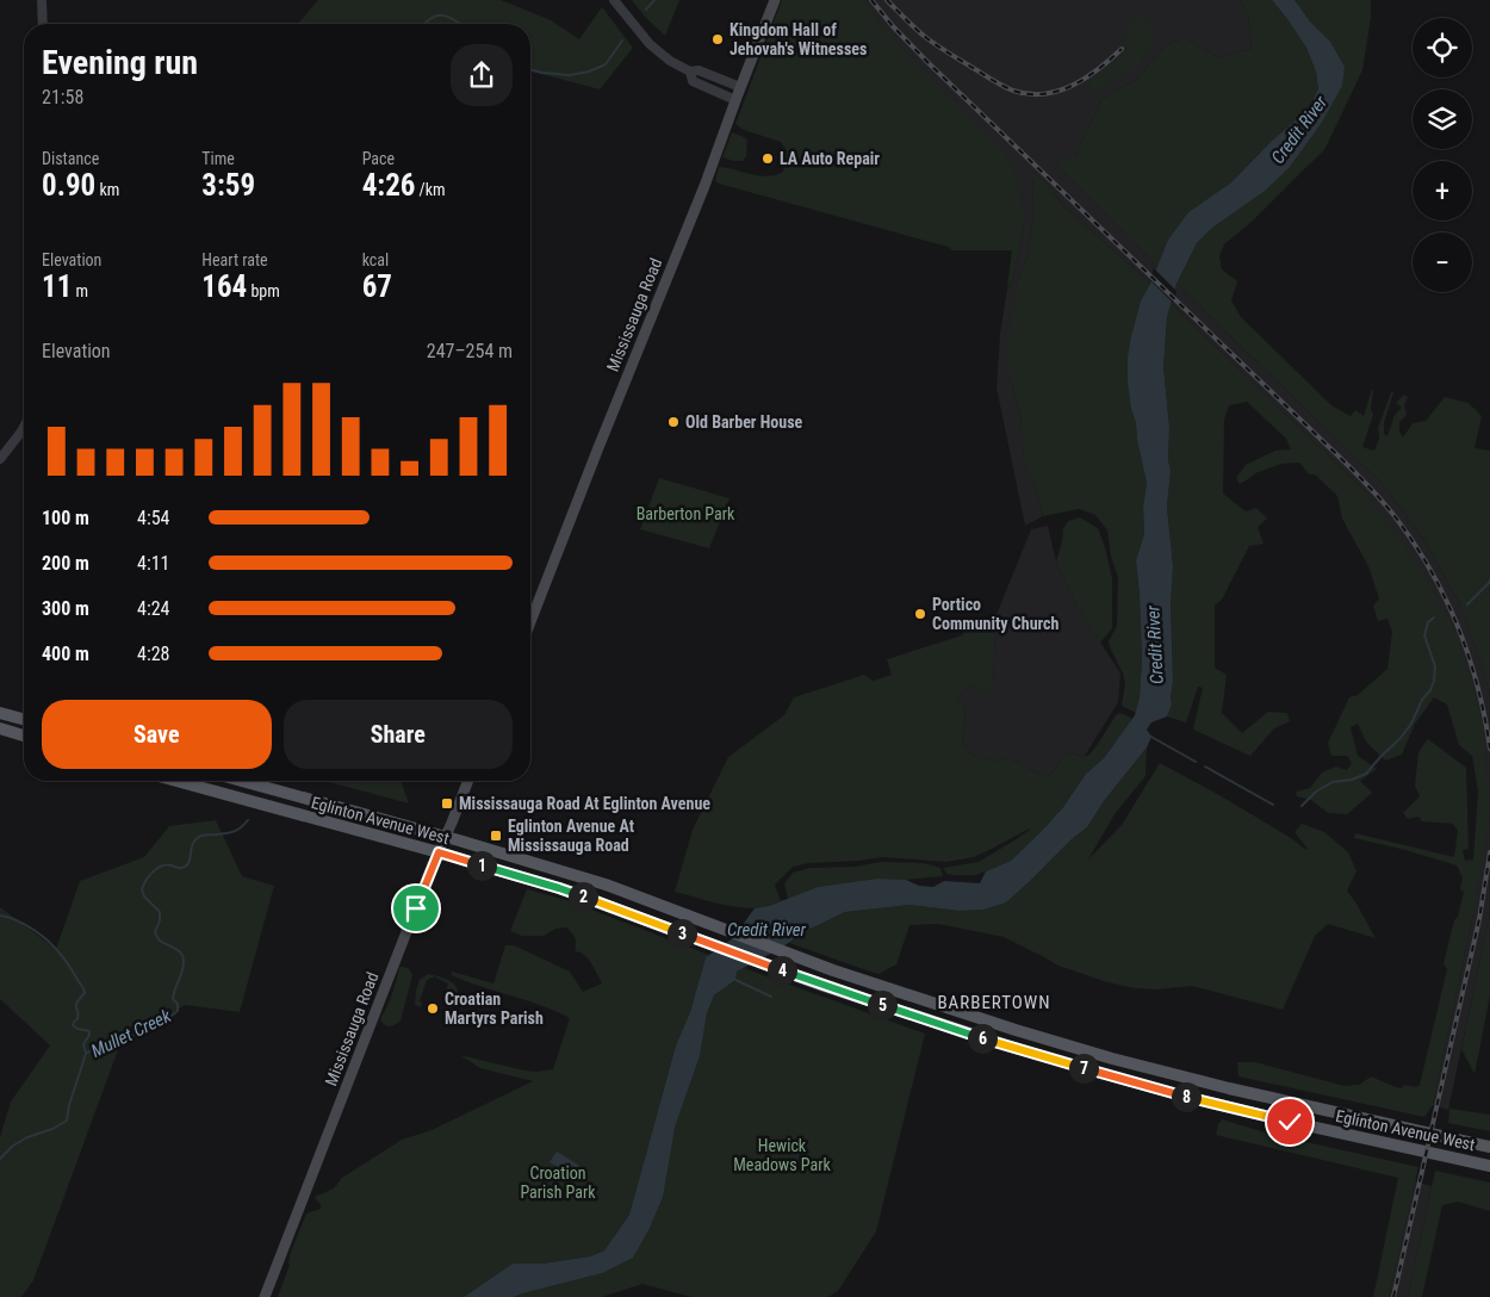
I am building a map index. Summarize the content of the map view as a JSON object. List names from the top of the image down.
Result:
{
  "streets": {
    "main road": ["Mississauga Road", "Eglinton Avenue West"]
  },
  "crossings": [
    ["Mississauga Road", "Eglinton Avenue West"]
  ],
  "districts": ["BARBERTOWN"],
  "water": ["Credit River", "Mullet Creek"],
  "parks": ["Barberton Park", "Hewick Meadows Park", "Croation Parish Park"],
  "places": {
    "other": [
      "Kingdom Hall of Jehovah's Witnesses",
      "LA Auto Repair",
      "Old Barber House",
      "Portico Community Church",
      "Croatian Martyrs Parish"
    ],
    "transit": ["Mississauga Road At Eglinton Avenue", "Eglinton Avenue At Mississauga Road"]
  },
  "page": {
    "map_buttons": ["+", "−"],
    "heading": ["Evening run", "21:58"],
    "stats": [
      ["Distance", "0.90 km"],
      ["Time", "3:59"],
      ["Pace", "4:26 /km"],
      ["Elevation", "11 m"],
      ["Heart rate", "164 bpm"],
      ["kcal", "67"]
    ],
    "chart": ["Elevation", "247–254 m"],
    "list": [
      {
        "name": "100 m",
        "note": "4:54"
      },
      {
        "name": "200 m",
        "note": "4:11"
      },
      {
        "name": "300 m",
        "note": "4:24"
      },
      {
        "name": "400 m",
        "note": "4:28"
      }
    ],
    "buttons": ["Save", "Share"],
    "pins": [
      "1",
      "2",
      "3",
      "4",
      "5",
      "6",
      "7",
      "8"
    ]
  }
}
